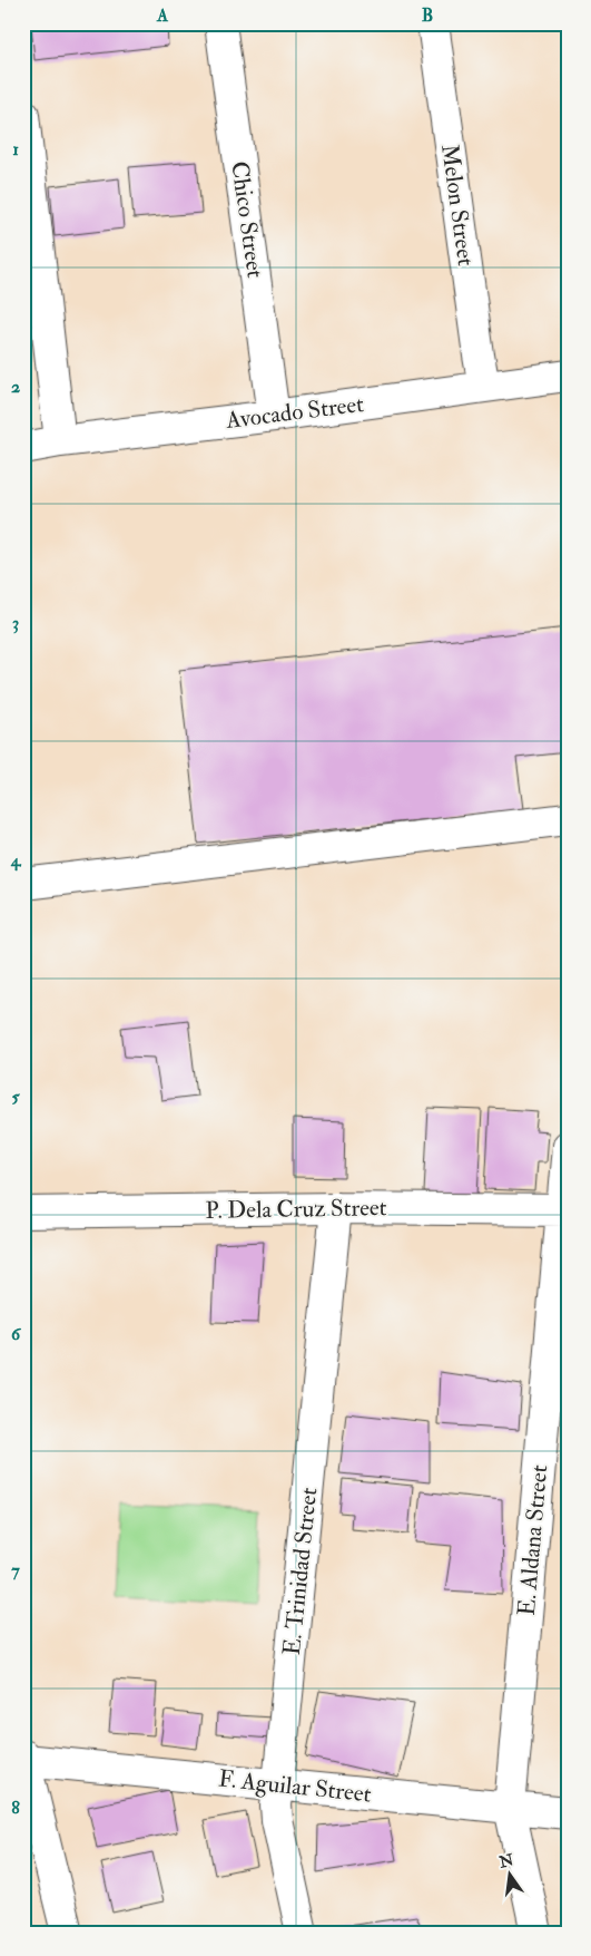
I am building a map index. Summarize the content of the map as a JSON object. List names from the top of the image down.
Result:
{
  "streets": {
    "street": [
      "Melon Street",
      "Chico Street",
      "Avocado Street",
      "P. Dela Cruz Street",
      "E. Aldana Street",
      "E. Trinidad Street",
      "F. Aguilar Street"
    ]
  },
  "crossings": [
    ["Melon Street", "Avocado Street"],
    ["Chico Street", "Avocado Street"],
    ["P. Dela Cruz Street", "E. Aldana Street"],
    ["P. Dela Cruz Street", "E. Trinidad Street"],
    ["E. Aldana Street", "F. Aguilar Street"],
    ["E. Trinidad Street", "F. Aguilar Street"]
  ],
  "north": "top",
  "grid": {
    "columns": ["A", "B"],
    "rows": [
      "1",
      "2",
      "3",
      "4",
      "5",
      "6",
      "7",
      "8"
    ]
  }
}
